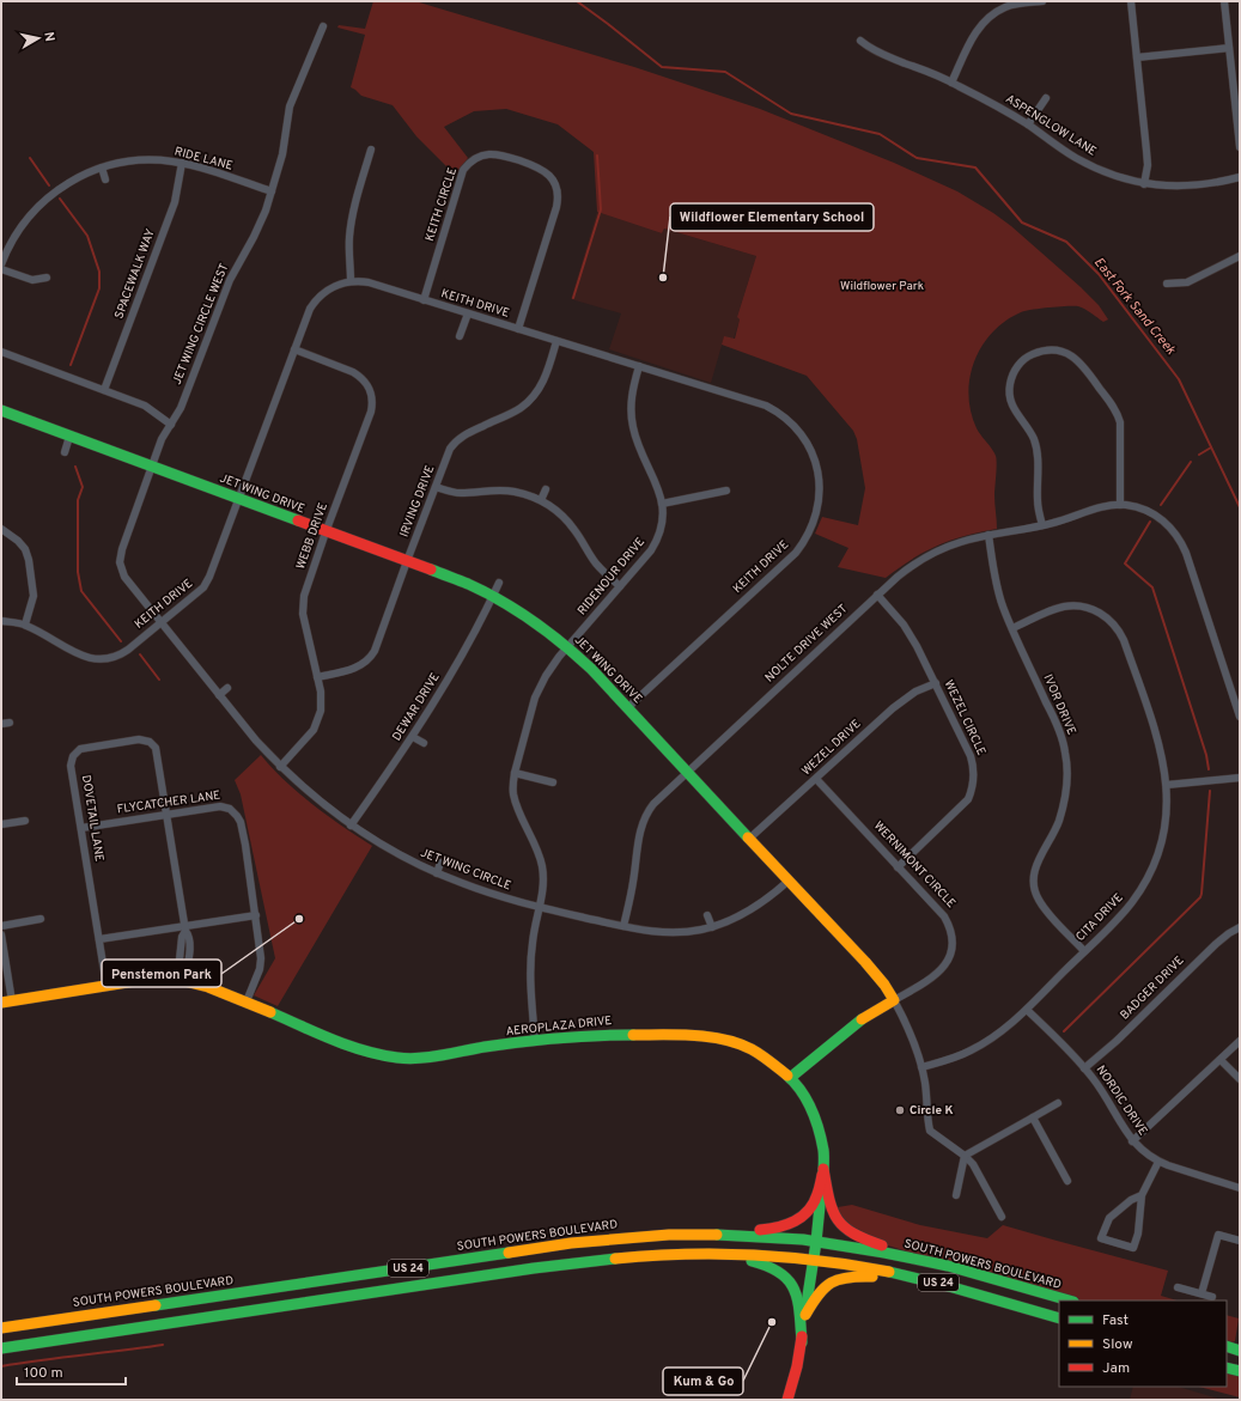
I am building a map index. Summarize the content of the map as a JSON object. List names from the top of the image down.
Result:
{
  "streets": {
    "main road": [
      "JET WING DRIVE",
      "WERNIMONT CIRCLE",
      "AEROPLAZA DRIVE",
      "SOUTH POWERS BOULEVARD",
      "US 24"
    ],
    "street": [
      "ASPENGLOW LANE",
      "RIDE LANE",
      "KEITH CIRCLE",
      "SPACEWALK WAY",
      "KEITH DRIVE",
      "JET WING CIRCLE WEST",
      "IRVING DRIVE",
      "WEBB DRIVE",
      "RIDENOUR DRIVE",
      "NOLTE DRIVE WEST",
      "IVOR DRIVE",
      "DEWAR DRIVE",
      "WEZEL CIRCLE",
      "WEZEL DRIVE",
      "FLYCATCHER LANE",
      "DOVETAIL LANE",
      "JET WING CIRCLE",
      "CITA DRIVE",
      "BADGER DRIVE",
      "NORDIC DRIVE"
    ]
  },
  "crossings": [
    ["RIDE LANE", "SPACEWALK WAY"],
    ["RIDE LANE", "JET WING CIRCLE WEST"],
    ["KEITH CIRCLE", "KEITH DRIVE"],
    ["KEITH DRIVE", "JET WING DRIVE"],
    ["KEITH DRIVE", "IRVING DRIVE"],
    ["KEITH DRIVE", "WEBB DRIVE"],
    ["KEITH DRIVE", "RIDENOUR DRIVE"],
    ["KEITH DRIVE", "JET WING CIRCLE"],
    ["JET WING CIRCLE WEST", "JET WING DRIVE"],
    ["JET WING CIRCLE WEST", "JET WING CIRCLE"],
    ["JET WING DRIVE", "IRVING DRIVE"],
    ["JET WING DRIVE", "WEBB DRIVE"],
    ["JET WING DRIVE", "RIDENOUR DRIVE"],
    ["JET WING DRIVE", "NOLTE DRIVE WEST"],
    ["JET WING DRIVE", "DEWAR DRIVE"],
    ["JET WING DRIVE", "WEZEL DRIVE"],
    ["JET WING DRIVE", "WERNIMONT CIRCLE"],
    ["JET WING DRIVE", "JET WING CIRCLE"],
    ["JET WING DRIVE", "CITA DRIVE"],
    ["IRVING DRIVE", "WEBB DRIVE"],
    ["WEBB DRIVE", "JET WING CIRCLE"],
    ["RIDENOUR DRIVE", "JET WING CIRCLE"],
    ["RIDENOUR DRIVE", "AEROPLAZA DRIVE"],
    ["NOLTE DRIVE WEST", "IVOR DRIVE"],
    ["NOLTE DRIVE WEST", "WEZEL CIRCLE"],
    ["NOLTE DRIVE WEST", "JET WING CIRCLE"],
    ["IVOR DRIVE", "CITA DRIVE"],
    ["DEWAR DRIVE", "JET WING CIRCLE"],
    ["WEZEL CIRCLE", "WEZEL DRIVE"],
    ["WEZEL CIRCLE", "WERNIMONT CIRCLE"],
    ["WEZEL DRIVE", "WERNIMONT CIRCLE"],
    ["FLYCATCHER LANE", "DOVETAIL LANE"],
    ["FLYCATCHER LANE", "AEROPLAZA DRIVE"],
    ["DOVETAIL LANE", "AEROPLAZA DRIVE"],
    ["WERNIMONT CIRCLE", "AEROPLAZA DRIVE"],
    ["CITA DRIVE", "NORDIC DRIVE"],
    ["BADGER DRIVE", "NORDIC DRIVE"],
    ["AEROPLAZA DRIVE", "SOUTH POWERS BOULEVARD"],
    ["AEROPLAZA DRIVE", "US 24"]
  ],
  "water": ["East Fork Sand Creek"],
  "parks": ["Wildflower Park"],
  "places": [
    "Wildflower Elementary School",
    "Penstemon Park",
    "Circle K",
    "Kum & Go"
  ],
  "legend": ["Fast", "Slow", "Jam"],
  "scale_bar": "100 m",
  "north": "right"
}
